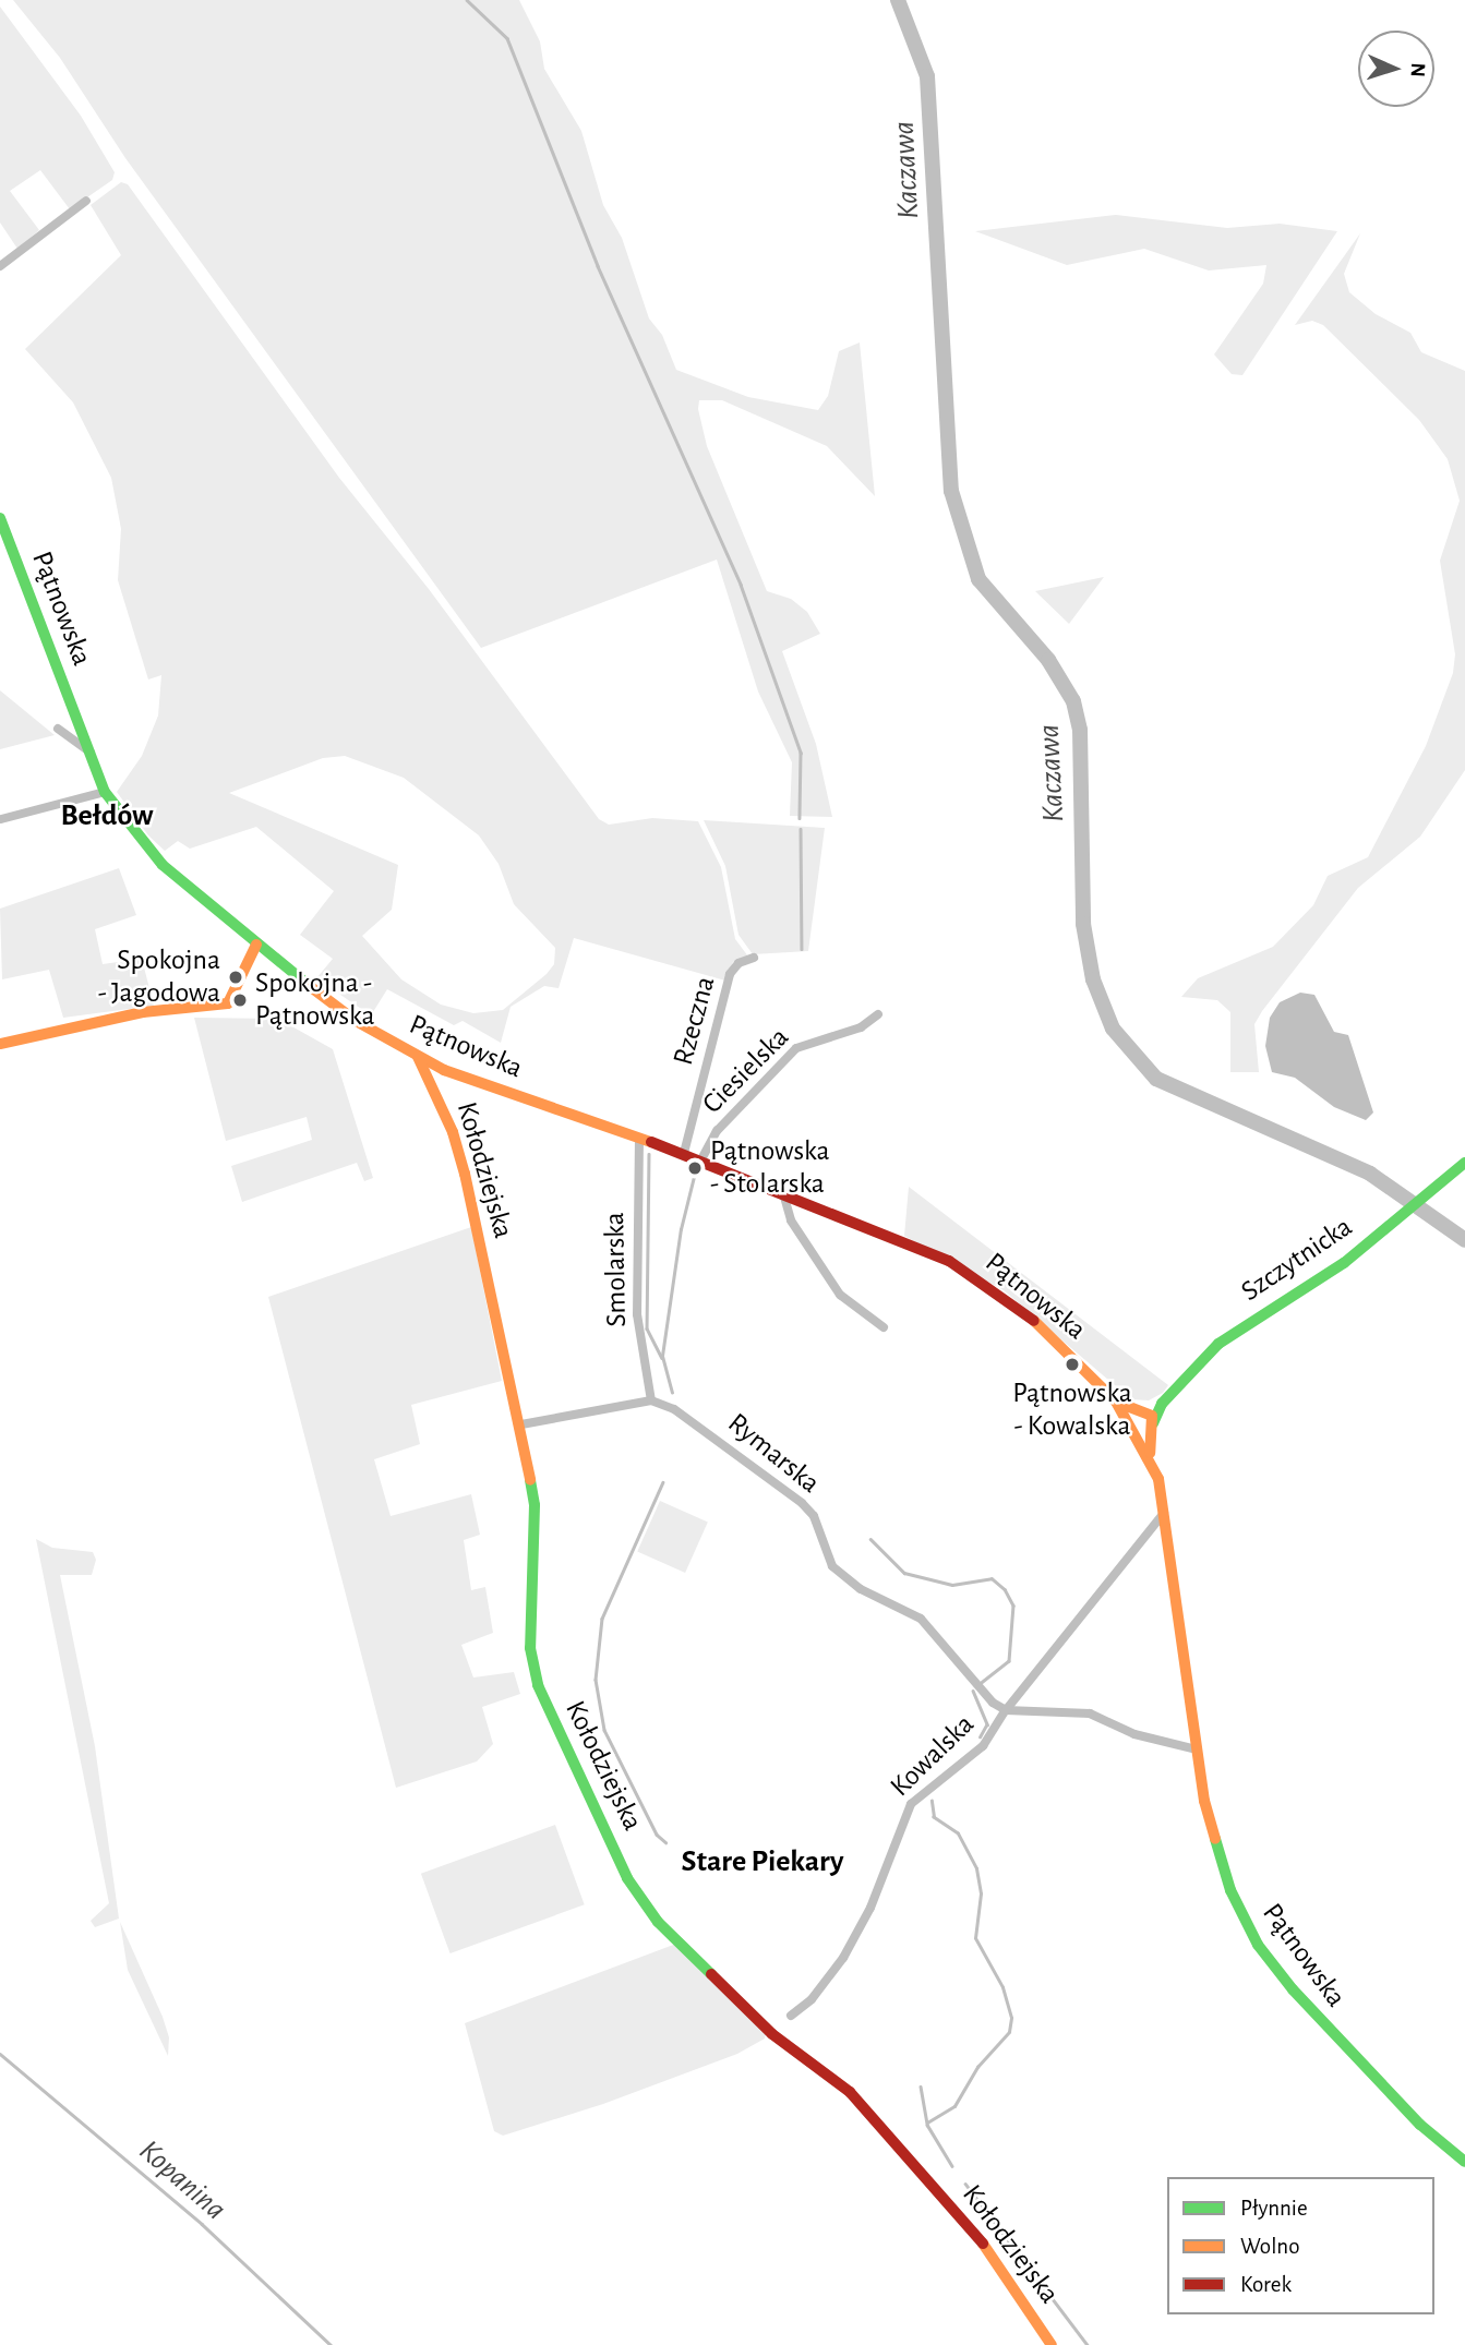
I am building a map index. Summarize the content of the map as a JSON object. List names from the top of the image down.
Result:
{
  "streets": {
    "street": [
      "Pątnowska",
      "Rzeczna",
      "Ciesielska",
      "Kołodziejska",
      "Szczytnicka",
      "Smolarska",
      "Rymarska",
      "Kowalska"
    ]
  },
  "crossings": [
    ["Pątnowska", "Rzeczna"],
    ["Pątnowska", "Ciesielska"],
    ["Pątnowska", "Kołodziejska"],
    ["Pątnowska", "Szczytnicka"],
    ["Pątnowska", "Smolarska"],
    ["Pątnowska", "Kowalska"],
    ["Smolarska", "Rymarska"],
    ["Rymarska", "Kowalska"]
  ],
  "districts": ["Bełdów", "Stare Piekary"],
  "water": ["Kaczawa", "Kopanina"],
  "places": [
    "Spokojna - Jagodowa",
    "Spokojna - Pątnowska",
    "Pątnowska - Stolarska",
    "Pątnowska - Kowalska"
  ],
  "legend": ["Płynnie", "Wolno", "Korek"],
  "north": "right"
}
